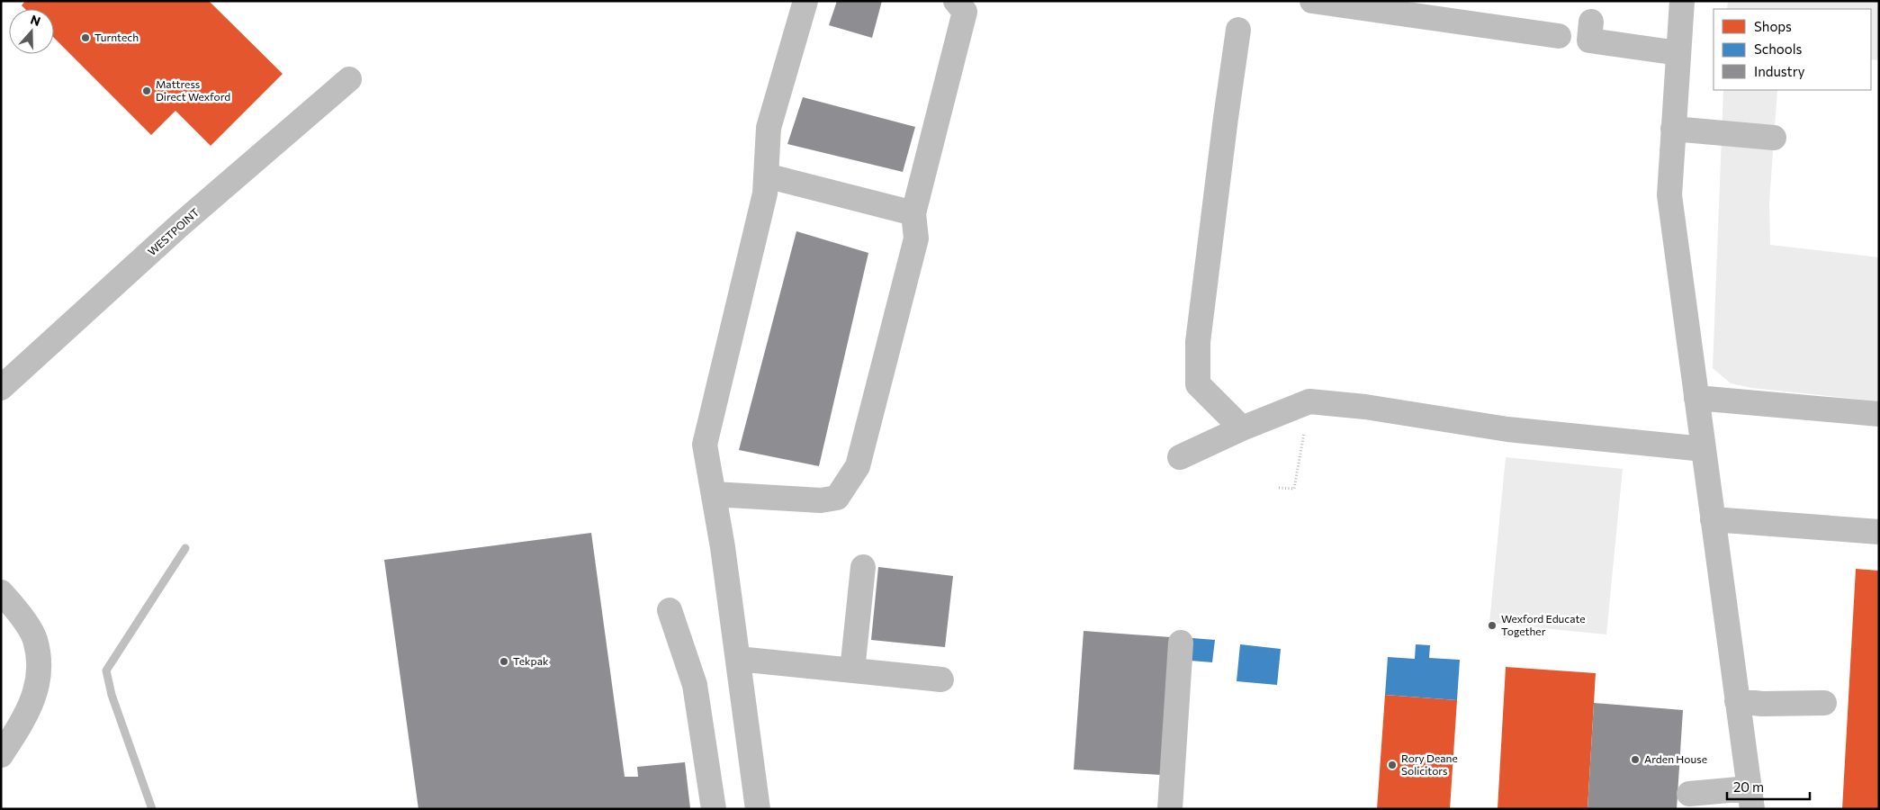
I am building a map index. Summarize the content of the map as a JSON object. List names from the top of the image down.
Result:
{
  "streets": {
    "street": ["WESTPOINT"]
  },
  "places": [
    "Turntech",
    "Mattress Direct Wexford",
    "Wexford Educate Together",
    "Tekpak",
    "Arden House",
    "Rory Deane Solicitors"
  ],
  "legend": ["Shops", "Schools", "Industry"],
  "scale_bar": "20 m",
  "north": "top"
}
